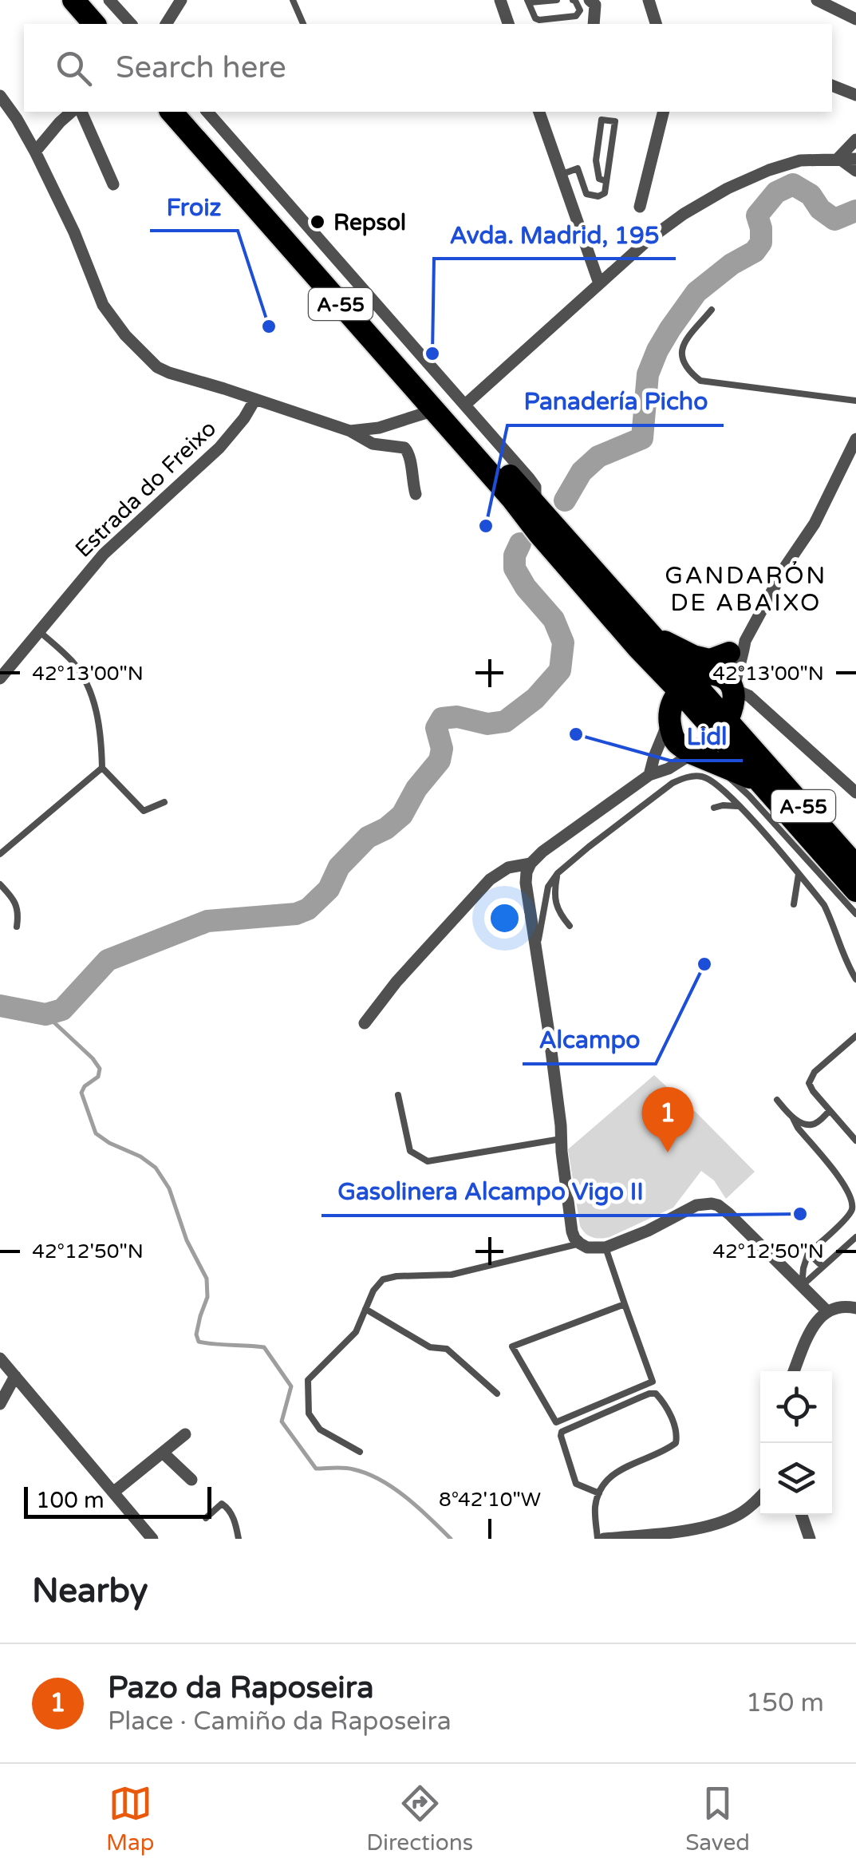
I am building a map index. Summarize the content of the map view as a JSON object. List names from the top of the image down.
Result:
{
  "streets": {
    "highway": ["A-55"],
    "street": ["Estrada do Freixo"]
  },
  "districts": ["GANDARÓN DE ABAIXO"],
  "places": [
    "Repsol",
    "Froiz",
    "Avda. Madrid, 195",
    "Panadería Picho",
    "Lidl",
    "Alcampo",
    "Gasolinera Alcampo Vigo II"
  ],
  "scale_bar": "100 m",
  "page": {
    "search": "Search here",
    "pins": "1",
    "scale": "100 m",
    "heading": "Nearby",
    "list": [
      {
        "mark": "1",
        "name": "Pazo da Raposeira",
        "note": "Place · Camiño da Raposeira",
        "value": "150 m"
      }
    ],
    "nav": ["Map", "Directions", "Saved"]
  },
  "coordinates": ["42°13'00\"N", "42°12'50\"N", "8°42'10\"W"]
}
